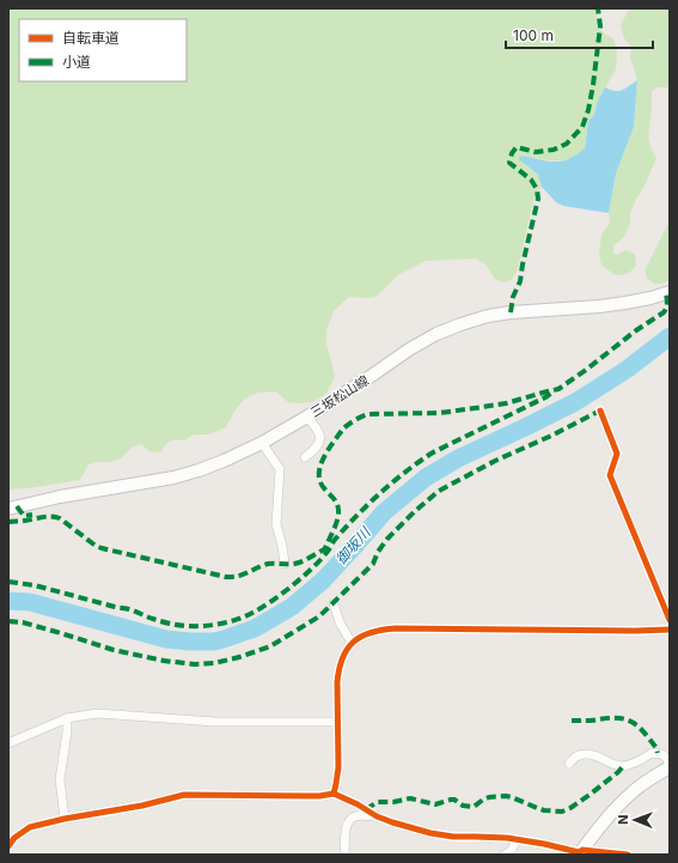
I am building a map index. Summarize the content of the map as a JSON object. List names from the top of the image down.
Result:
{
  "streets": {
    "main road": ["三坂松山線"]
  },
  "water": ["御坂川"],
  "legend": ["自転車道", "小道"],
  "scale_bar": "100 m",
  "north": "left"
}
